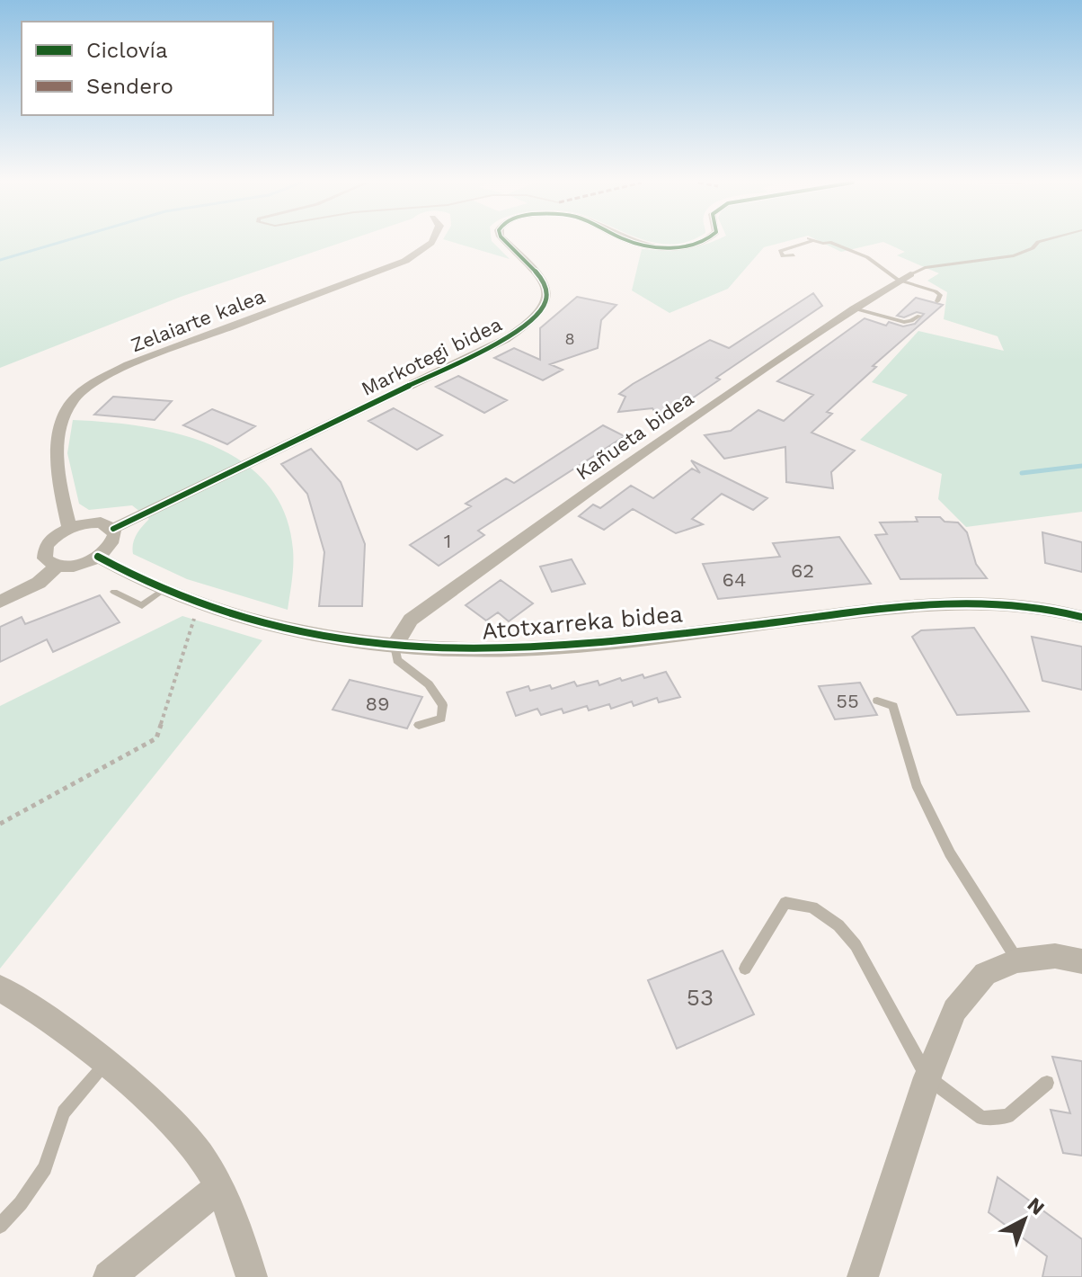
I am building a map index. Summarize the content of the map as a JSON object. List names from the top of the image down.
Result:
{
  "streets": {
    "street": [
      "Zelaiarte kalea",
      "Markotegi bidea",
      "Kañueta bidea",
      "Atotxarreka bidea"
    ]
  },
  "crossings": [
    ["Kañueta bidea", "Atotxarreka bidea"]
  ],
  "house_numbers": [
    "8",
    "1",
    "62",
    "64",
    "55",
    "89",
    "53"
  ],
  "legend": ["Ciclovía", "Sendero"],
  "north": "top right"
}
